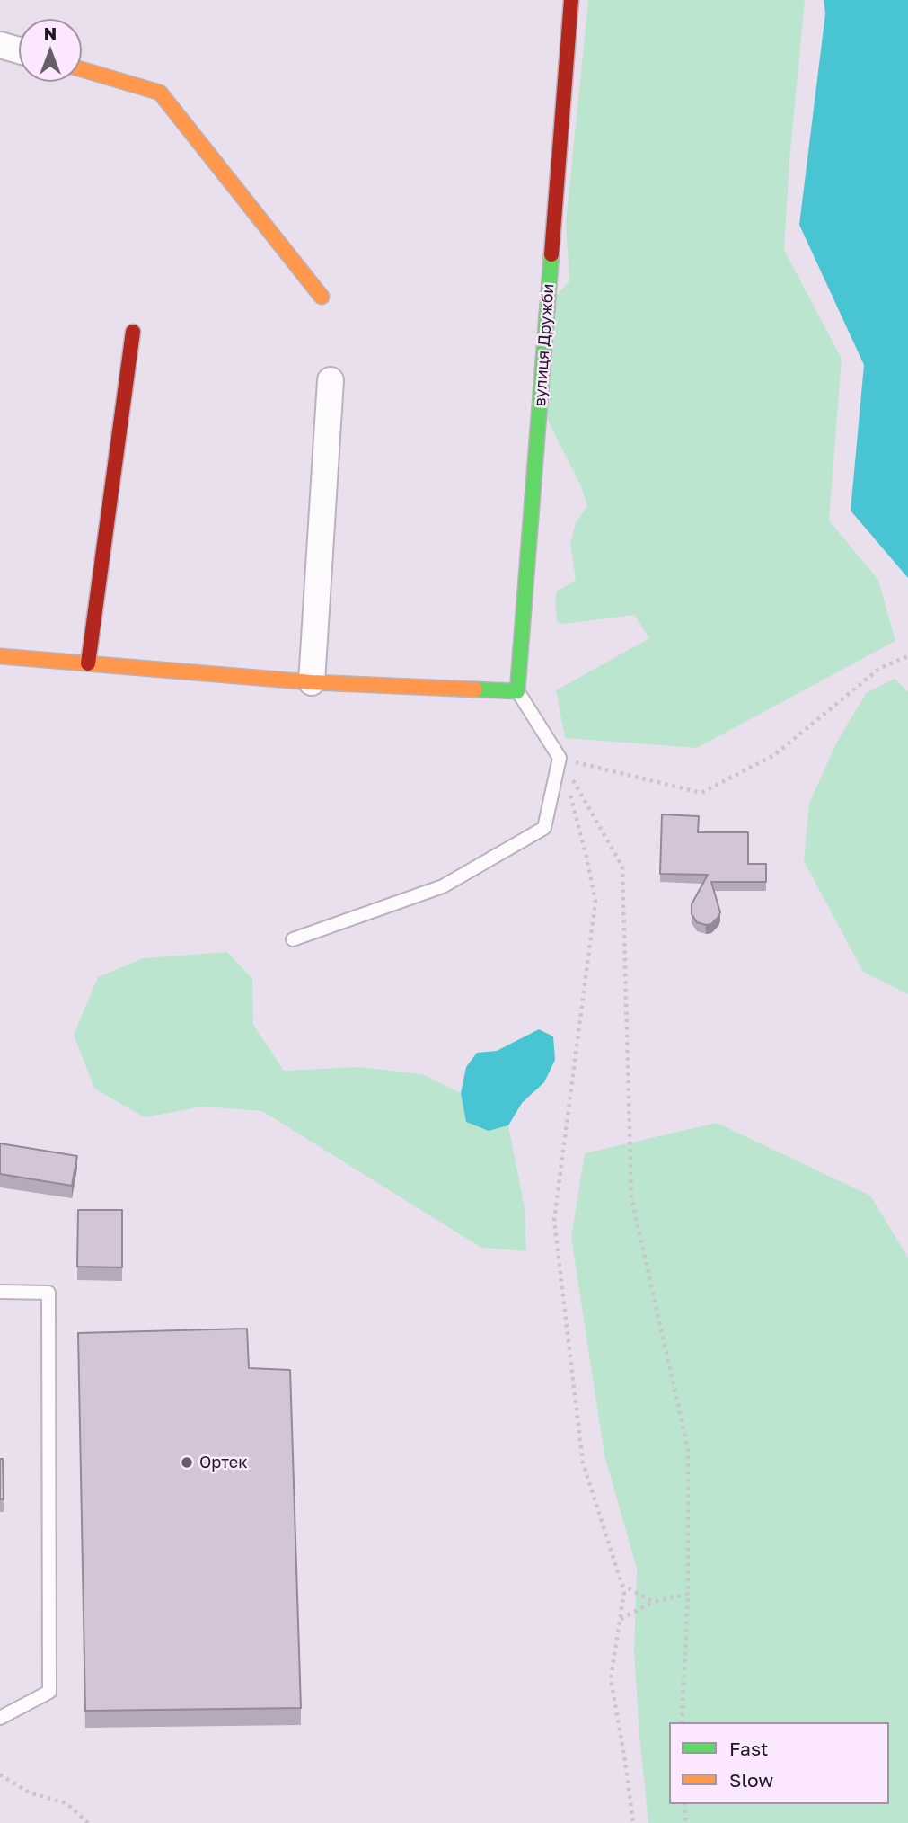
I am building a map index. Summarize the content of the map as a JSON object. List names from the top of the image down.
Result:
{
  "streets": {
    "street": ["вулиця Дружби"]
  },
  "places": ["Ортек"],
  "legend": ["Fast", "Slow"],
  "north": "top"
}
